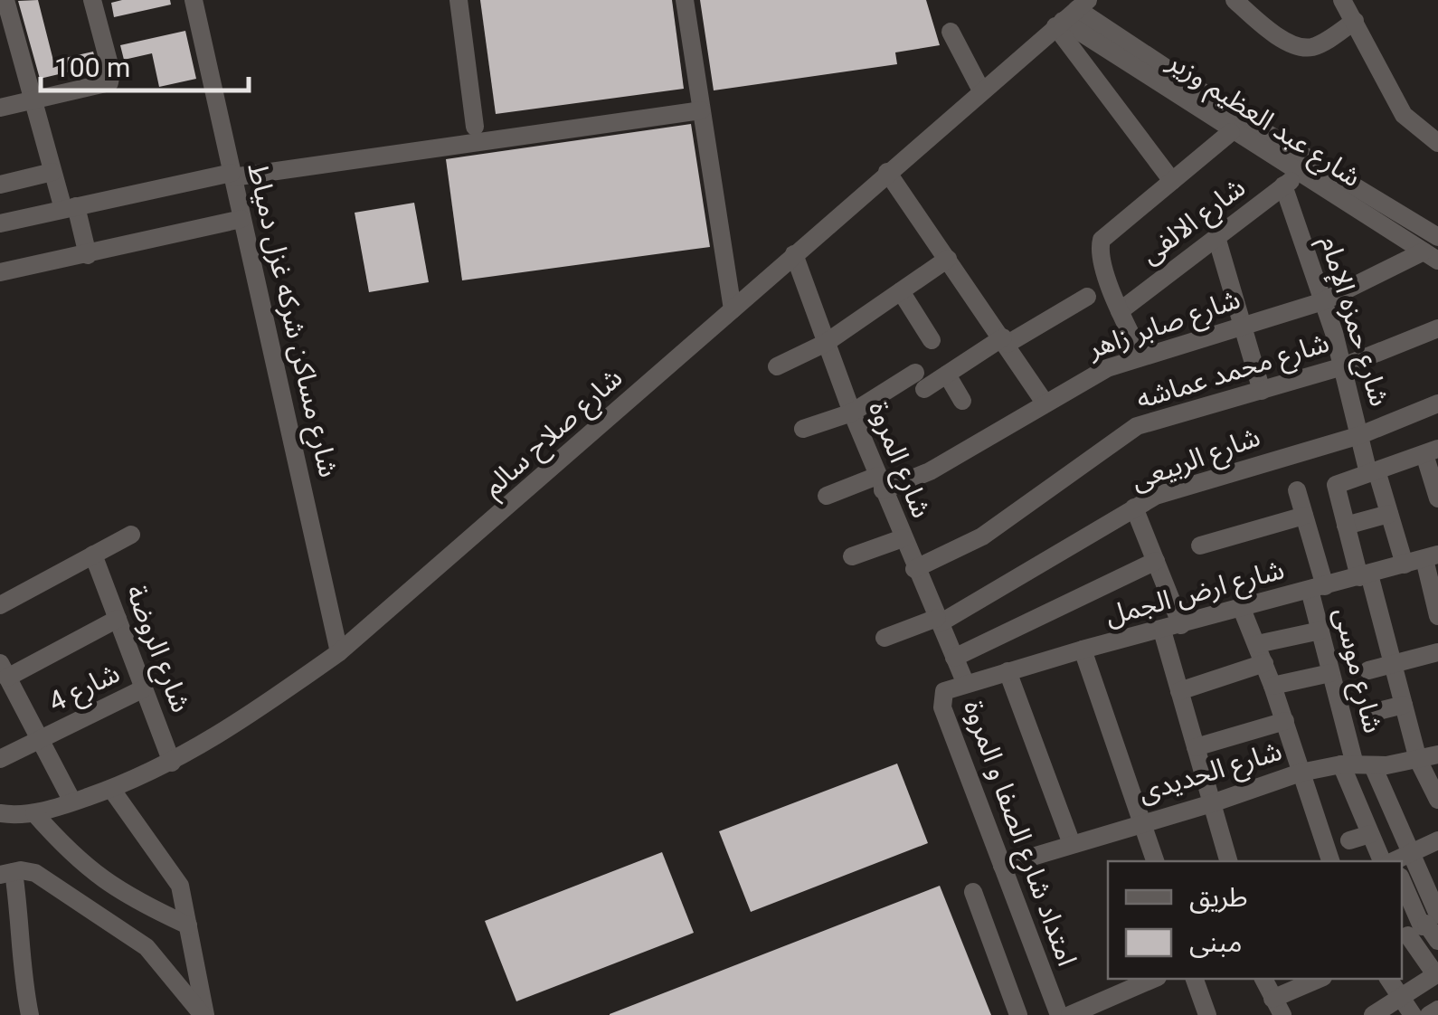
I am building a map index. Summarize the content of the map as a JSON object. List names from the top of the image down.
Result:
{
  "streets": {
    "street": [
      "شارع عبد العظيم وزير",
      "شارع الالفى",
      "شارع مساكن شركه غزل دمياط",
      "شارع حمزه الإمام",
      "شارع صابر زاهر",
      "شارع محمد عماشه",
      "شارع صلاح سالم",
      "شارع الربيعى",
      "شارع المروة",
      "شارع ارض الجمل",
      "شارع الروضة",
      "شارع موسى",
      "شارع 4",
      "شارع الحديدى",
      "امتداد شارع الصفا و المروة"
    ]
  },
  "crossings": [
    ["شارع عبد العظيم وزير", "شارع الالفى"],
    ["شارع عبد العظيم وزير", "شارع حمزه الإمام"],
    ["شارع عبد العظيم وزير", "شارع صابر زاهر"],
    ["شارع عبد العظيم وزير", "شارع صلاح سالم"],
    ["شارع الالفى", "شارع حمزه الإمام"],
    ["شارع مساكن شركه غزل دمياط", "شارع صلاح سالم"],
    ["شارع حمزه الإمام", "شارع صابر زاهر"],
    ["شارع حمزه الإمام", "شارع محمد عماشه"],
    ["شارع حمزه الإمام", "شارع الربيعى"],
    ["شارع حمزه الإمام", "شارع ارض الجمل"],
    ["شارع صابر زاهر", "شارع المروة"],
    ["شارع محمد عماشه", "شارع المروة"],
    ["شارع صلاح سالم", "شارع المروة"],
    ["شارع صلاح سالم", "شارع الروضة"],
    ["شارع الربيعى", "شارع المروة"],
    ["شارع المروة", "شارع ارض الجمل"],
    ["شارع المروة", "امتداد شارع الصفا و المروة"],
    ["شارع ارض الجمل", "شارع موسى"],
    ["شارع ارض الجمل", "امتداد شارع الصفا و المروة"],
    ["شارع الروضة", "شارع 4"],
    ["شارع موسى", "شارع الحديدى"],
    ["شارع الحديدى", "امتداد شارع الصفا و المروة"]
  ],
  "legend": ["طريق", "مبنى"],
  "scale_bar": "100 m"
}
